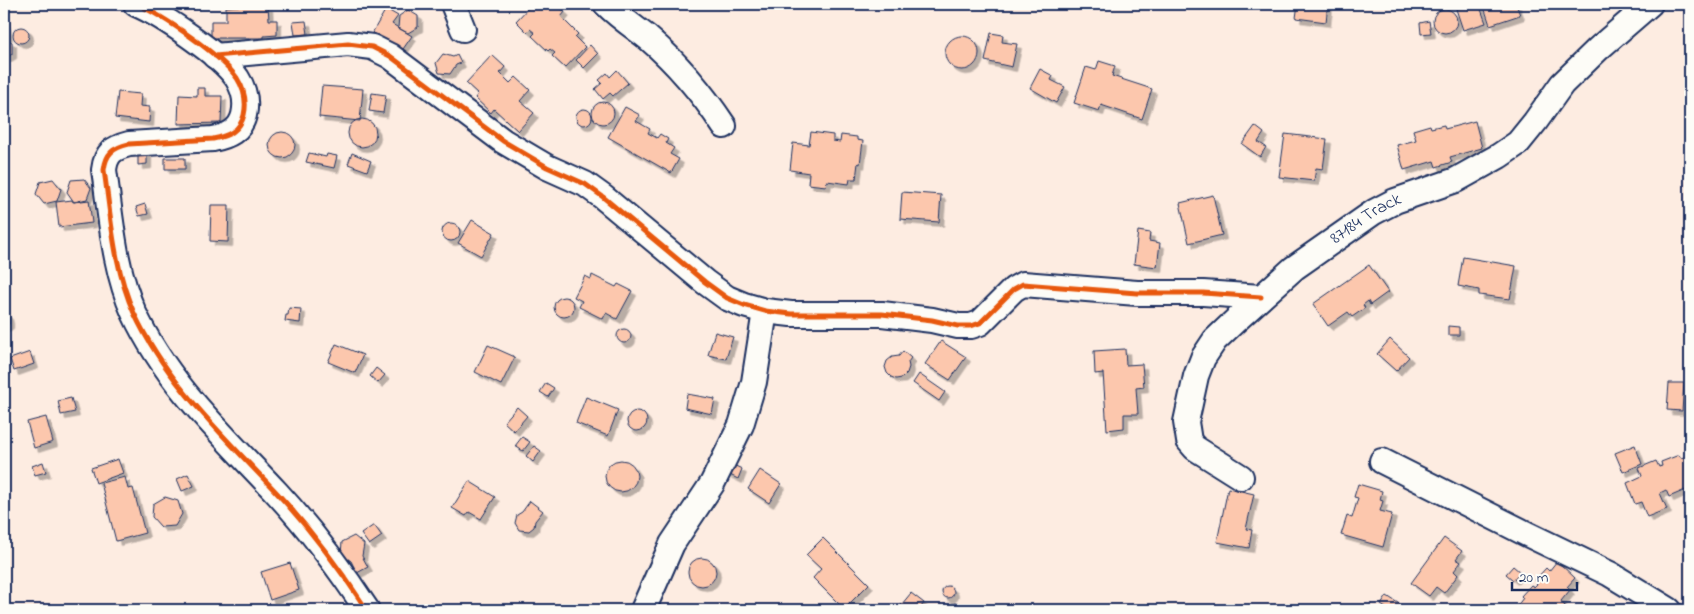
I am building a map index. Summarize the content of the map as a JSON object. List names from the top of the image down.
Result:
{
  "streets": {
    "street": ["87184 Track"]
  },
  "scale_bar": "20 m"
}
